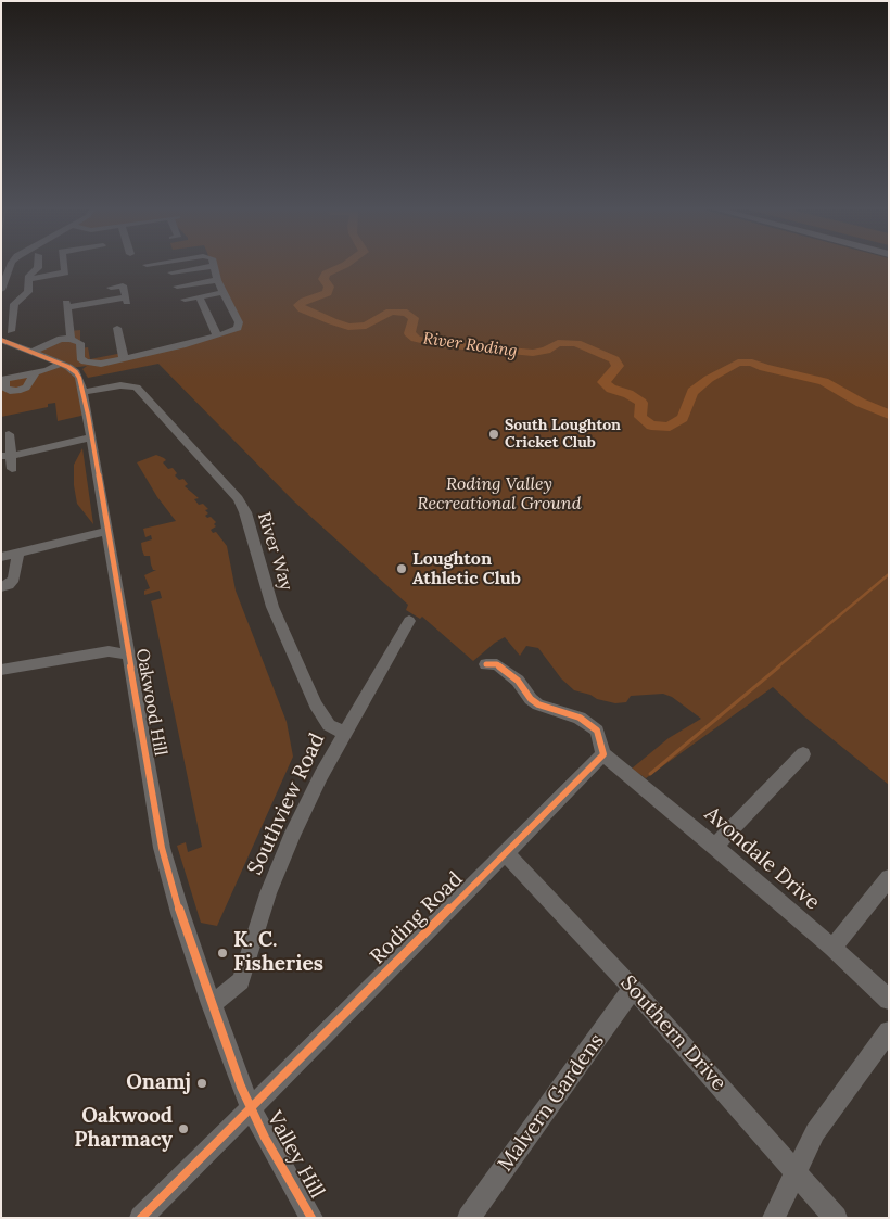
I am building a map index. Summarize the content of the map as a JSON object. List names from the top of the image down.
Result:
{
  "streets": {
    "street": [
      "River Way",
      "Oakwood Hill",
      "Southview Road",
      "Avondale Drive",
      "Roding Road",
      "Southern Drive",
      "Malvern Gardens",
      "Valley Hill"
    ]
  },
  "crossings": [
    ["River Way", "Oakwood Hill"],
    ["River Way", "Southview Road"],
    ["Oakwood Hill", "Southview Road"],
    ["Oakwood Hill", "Roding Road"],
    ["Oakwood Hill", "Valley Hill"],
    ["Avondale Drive", "Roding Road"],
    ["Roding Road", "Southern Drive"],
    ["Roding Road", "Valley Hill"],
    ["Southern Drive", "Malvern Gardens"]
  ],
  "water": ["River Roding"],
  "parks": ["Roding Valley Recreational Ground"],
  "places": [
    "South Loughton Cricket Club",
    "Loughton Athletic Club",
    "K. C. Fisheries",
    "Onamj",
    "Oakwood Pharmacy"
  ]
}
